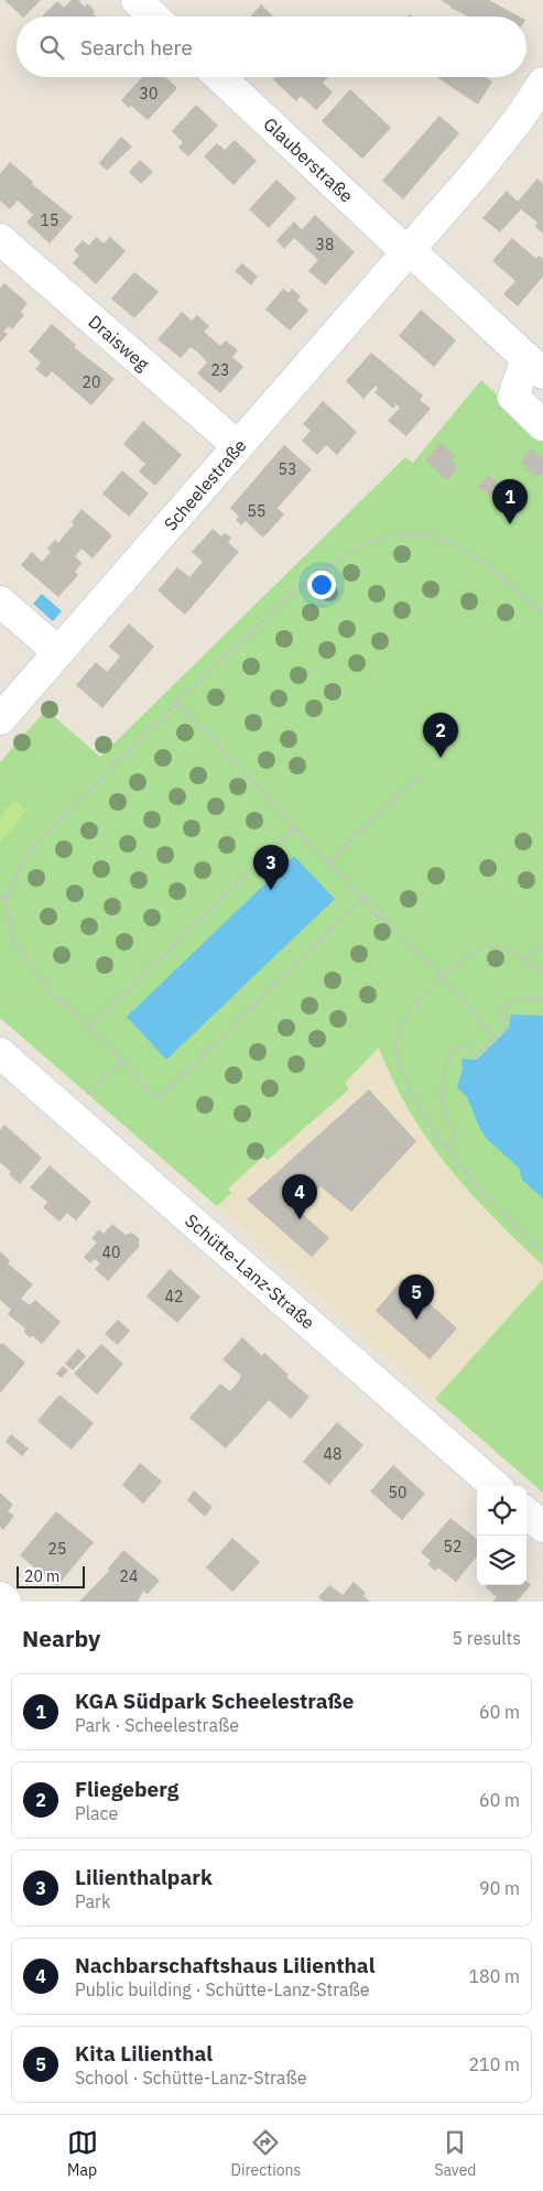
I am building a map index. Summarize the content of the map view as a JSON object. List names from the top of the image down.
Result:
{
  "streets": {
    "street": [
      "Glauberstraße",
      "Draisweg",
      "Scheelestraße",
      "Schütte-Lanz-Straße"
    ]
  },
  "crossings": [
    ["Glauberstraße", "Scheelestraße"],
    ["Draisweg", "Scheelestraße"]
  ],
  "house_numbers": [
    "30",
    "15",
    "38",
    "23",
    "20",
    "53",
    "55",
    "40",
    "42",
    "48",
    "50",
    "52",
    "25",
    "24"
  ],
  "scale_bar": "20 m",
  "page": {
    "search": "Search here",
    "pins": [
      "1",
      "2",
      "3",
      "4",
      "5"
    ],
    "scale": "20 m",
    "heading": ["Nearby", "5 results"],
    "list": [
      {
        "mark": "1",
        "name": "KGA Südpark Scheelestraße",
        "note": "Park · Scheelestraße",
        "value": "60 m"
      },
      {
        "mark": "2",
        "name": "Fliegeberg",
        "note": "Place",
        "value": "60 m"
      },
      {
        "mark": "3",
        "name": "Lilienthalpark",
        "note": "Park",
        "value": "90 m"
      },
      {
        "mark": "4",
        "name": "Nachbarschaftshaus Lilienthal",
        "note": "Public building · Schütte-Lanz-Straße",
        "value": "180 m"
      },
      {
        "mark": "5",
        "name": "Kita Lilienthal",
        "note": "School · Schütte-Lanz-Straße",
        "value": "210 m"
      }
    ],
    "nav": ["Map", "Directions", "Saved"]
  }
}
